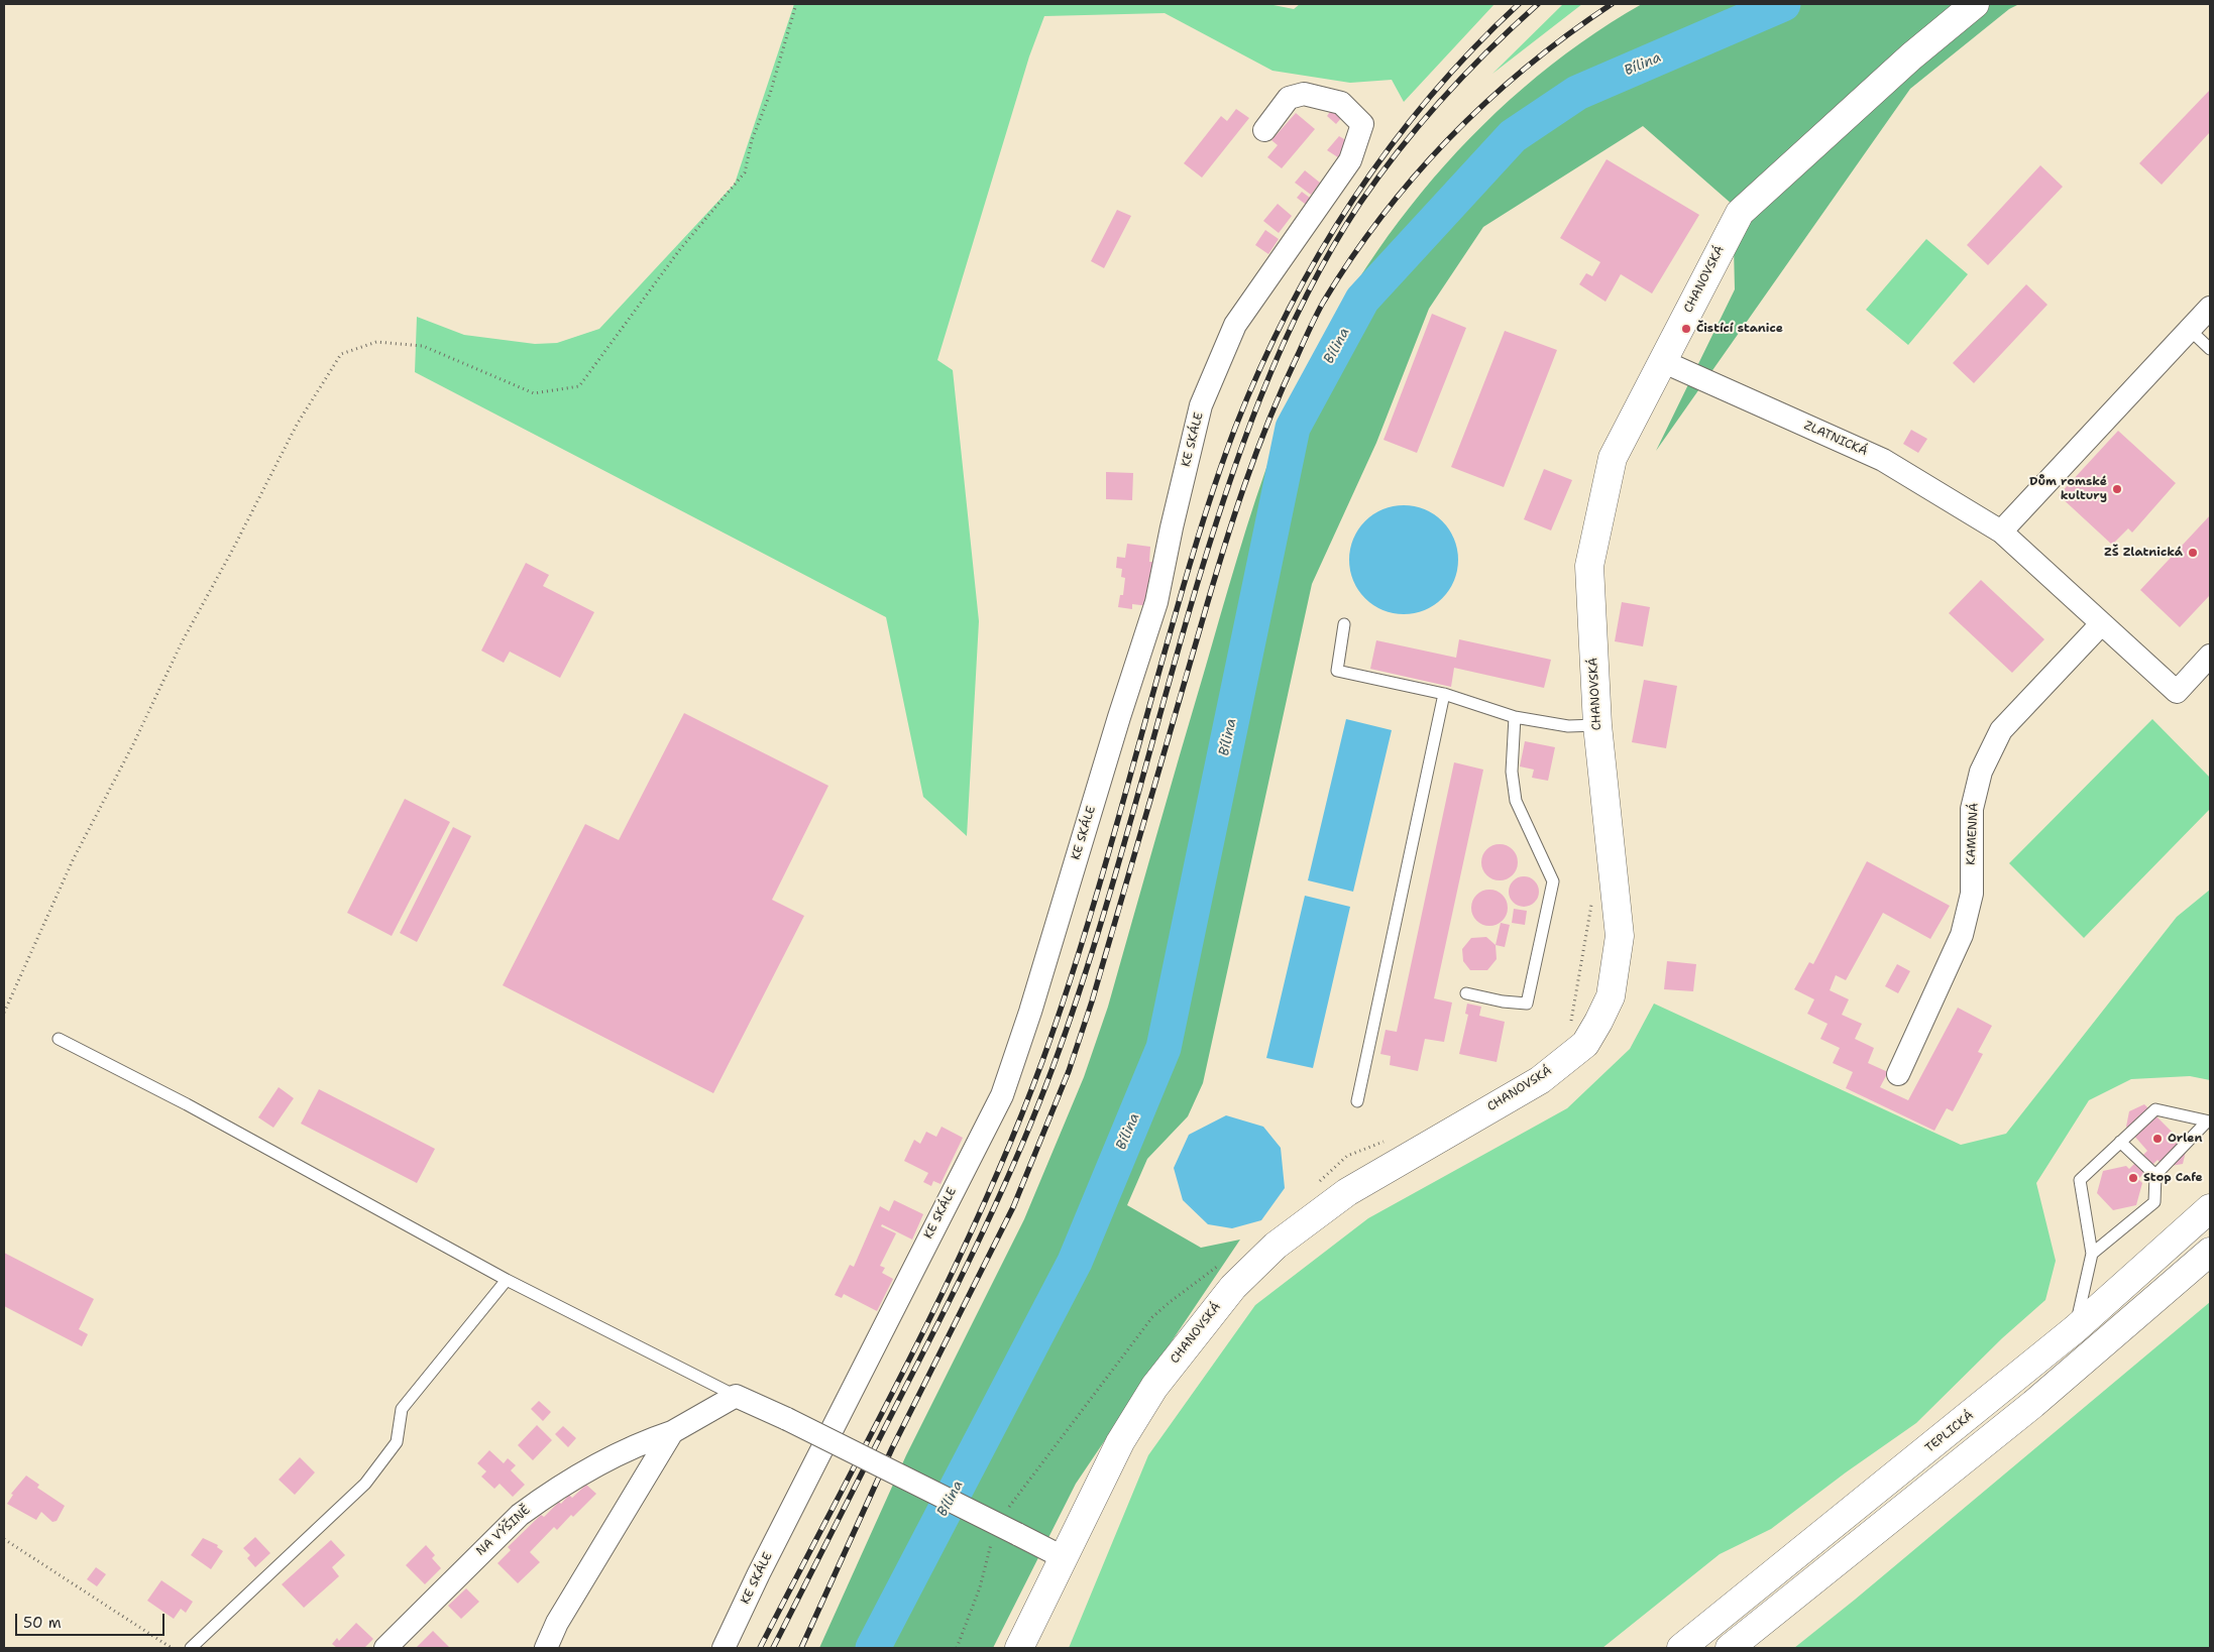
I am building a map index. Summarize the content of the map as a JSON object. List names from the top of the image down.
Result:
{
  "streets": {
    "main road": ["CHANOVSKÁ", "TEPLICKÁ"],
    "street": [
      "ZLATNICKÁ",
      "KE SKÁLE",
      "KAMENNÁ",
      "NA VÝŠINĚ"
    ]
  },
  "crossings": [
    ["CHANOVSKÁ", "ZLATNICKÁ"],
    ["ZLATNICKÁ", "KAMENNÁ"]
  ],
  "water": ["Bílina"],
  "places": [
    "Čistící stanice",
    "Dům romské kultury",
    "ZŠ Zlatnická",
    "Orlen",
    "Stop Cafe"
  ],
  "scale_bar": "50 m"
}
